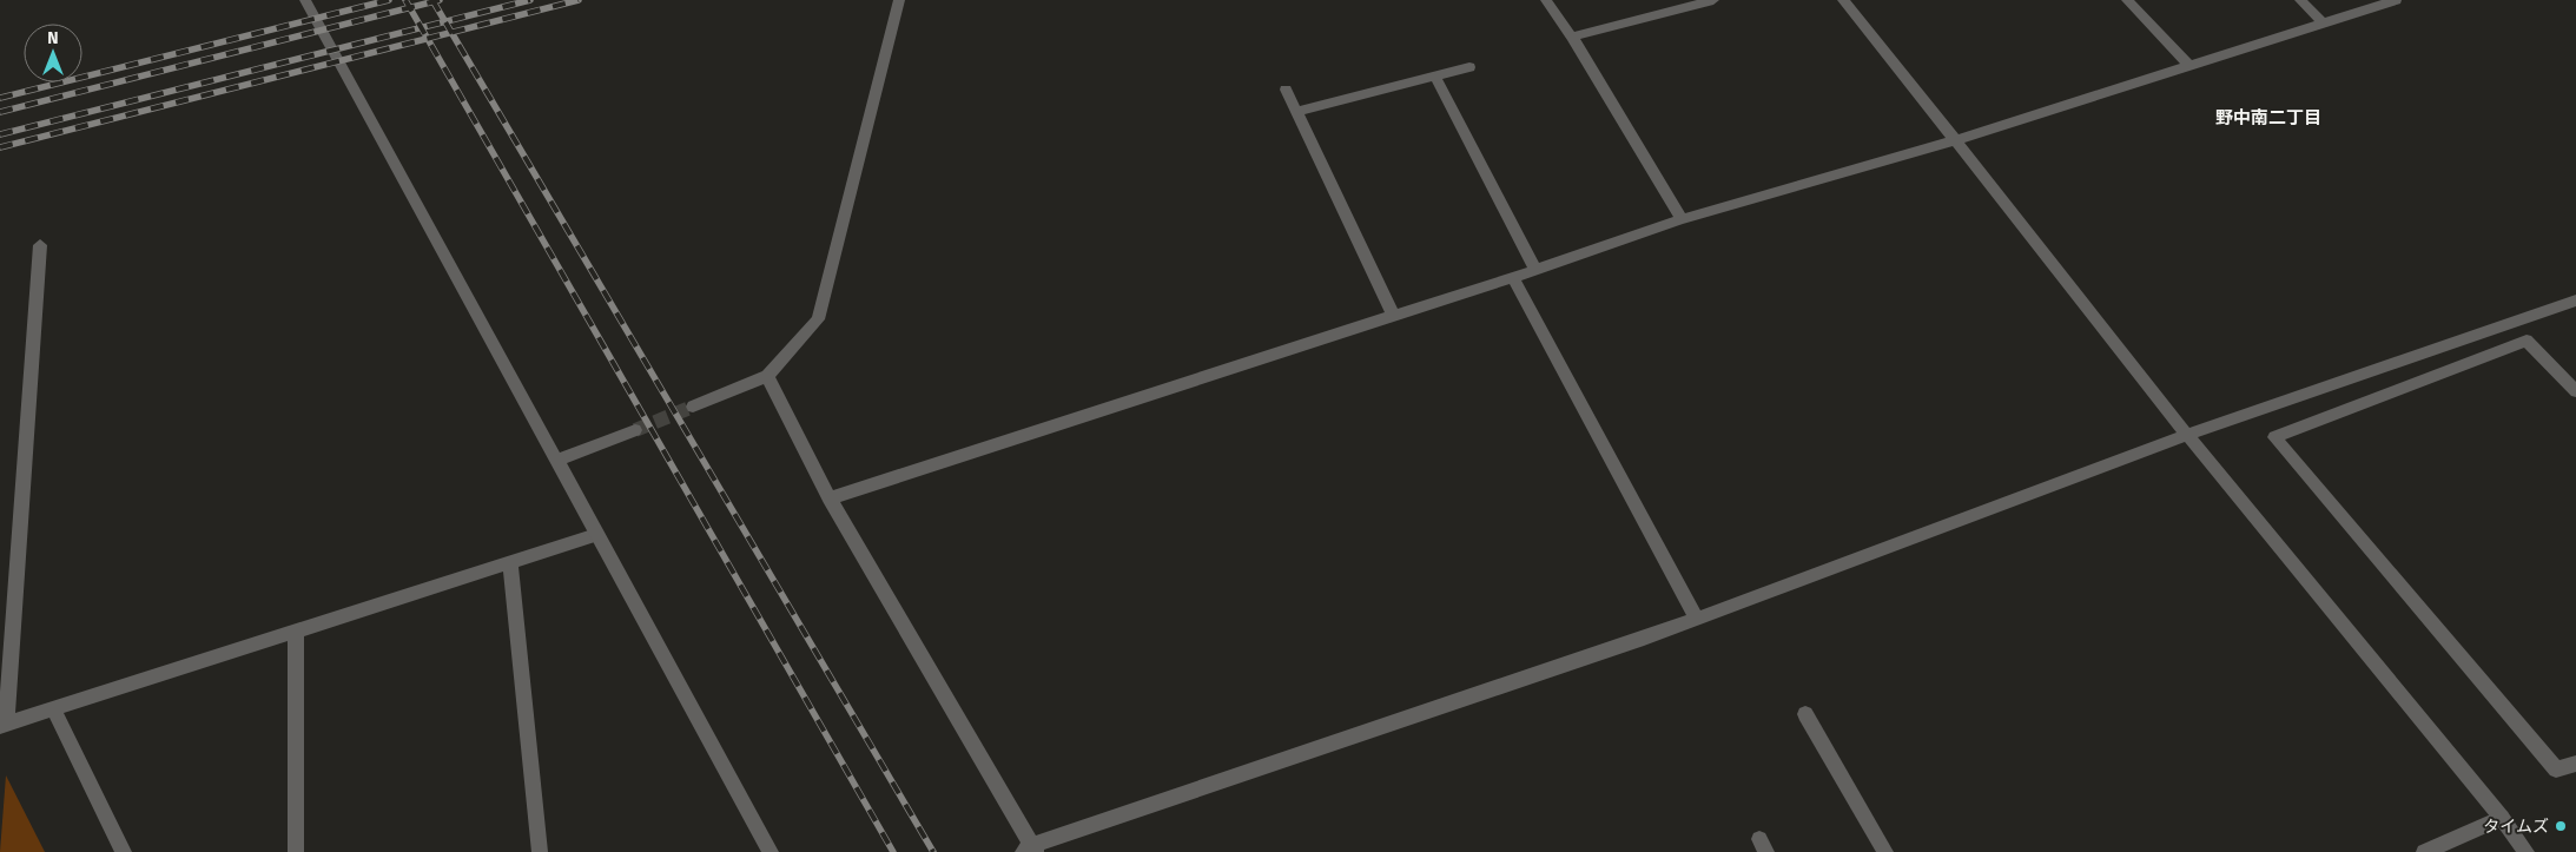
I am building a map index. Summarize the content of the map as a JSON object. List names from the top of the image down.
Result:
{
  "districts": ["野中南二丁目"],
  "places": ["タイムズ"],
  "north": "top"
}
